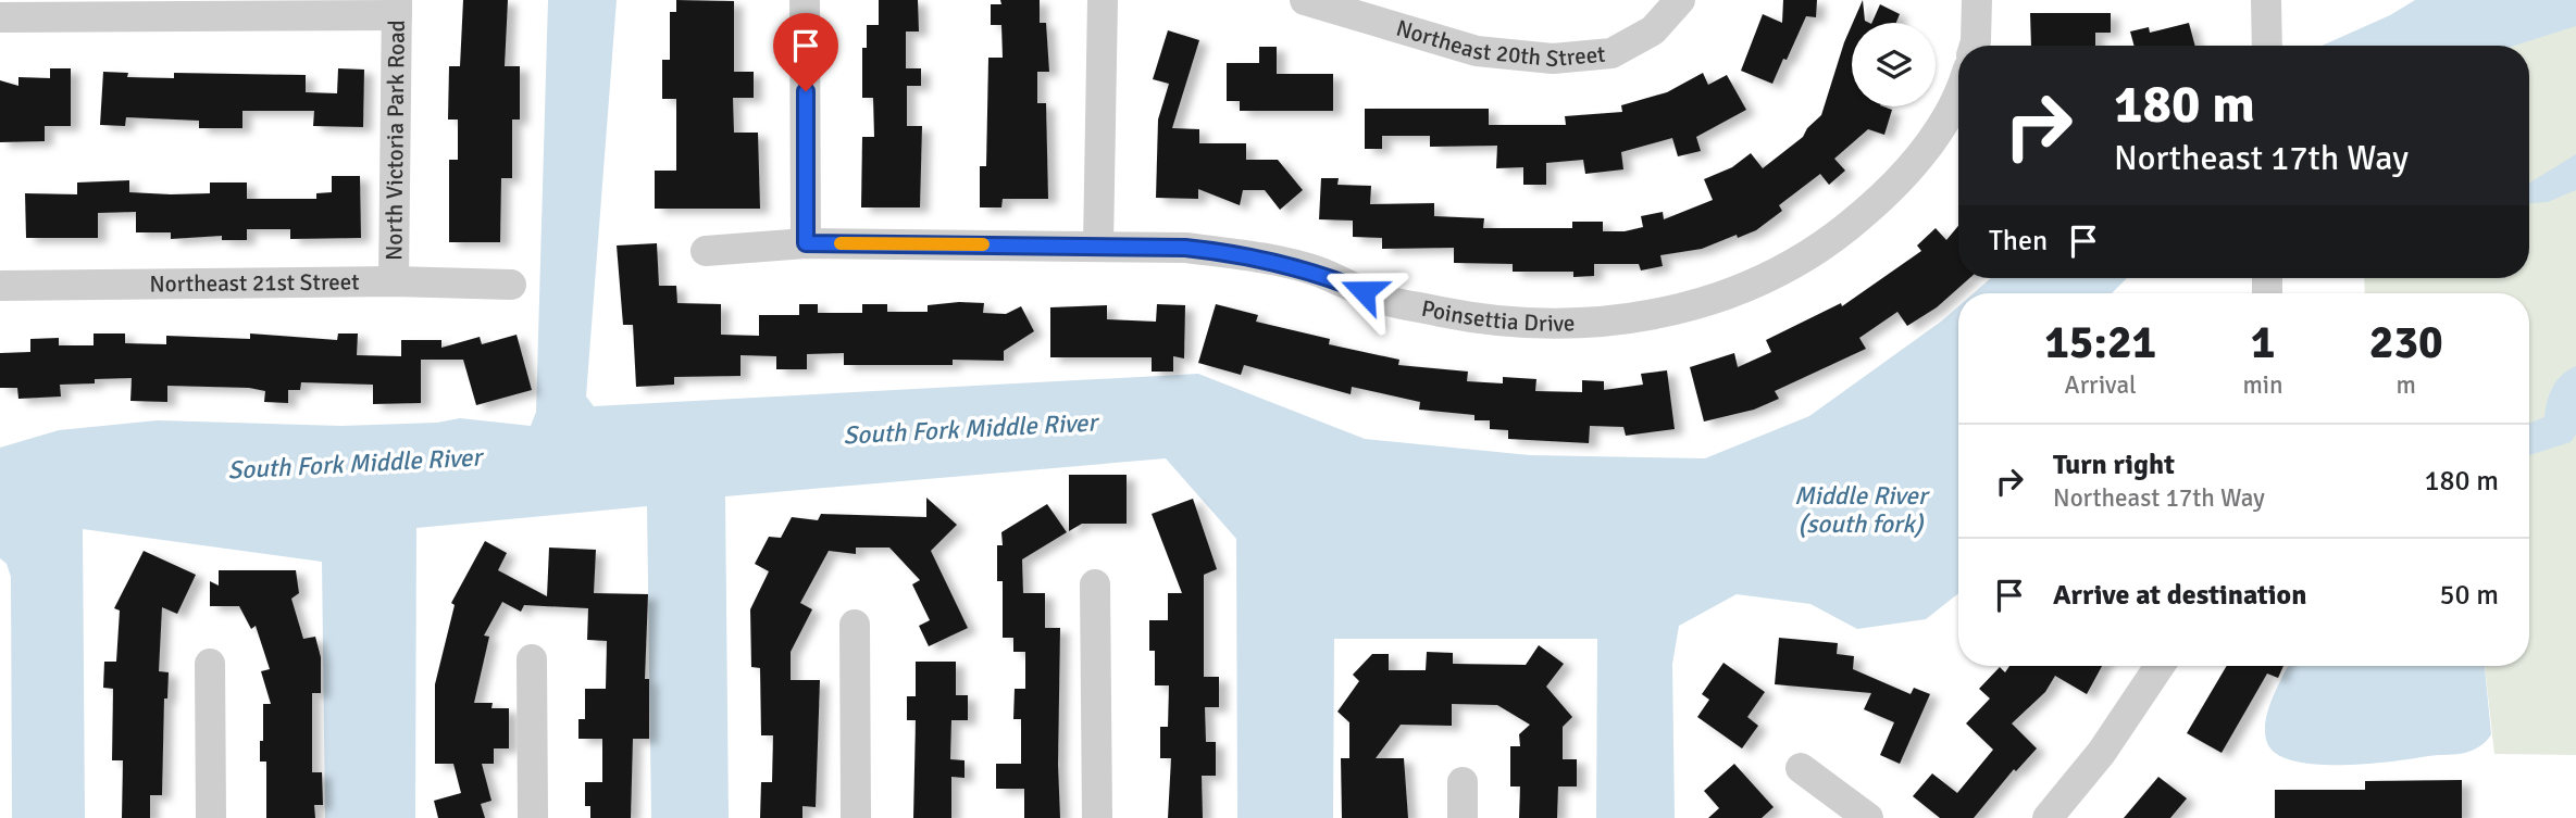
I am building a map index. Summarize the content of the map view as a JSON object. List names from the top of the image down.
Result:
{
  "streets": {
    "street": [
      "Northeast 20th Street",
      "North Victoria Park Road",
      "Northeast 21st Street",
      "Poinsettia Drive"
    ]
  },
  "crossings": [
    ["North Victoria Park Road", "Northeast 21st Street"]
  ],
  "water": ["South Fork Middle River", "Middle River (south fork)"],
  "page": {
    "turn": ["180 m", "Northeast 17th Way"],
    "then": "Then",
    "eta": [
      "15:21",
      "Arrival",
      "1",
      "min",
      "230",
      "m"
    ],
    "list": [
      {
        "name": "Turn right",
        "note": "Northeast 17th Way",
        "value": "180 m"
      },
      {
        "name": "Arrive at destination",
        "value": "50 m"
      }
    ]
  }
}
